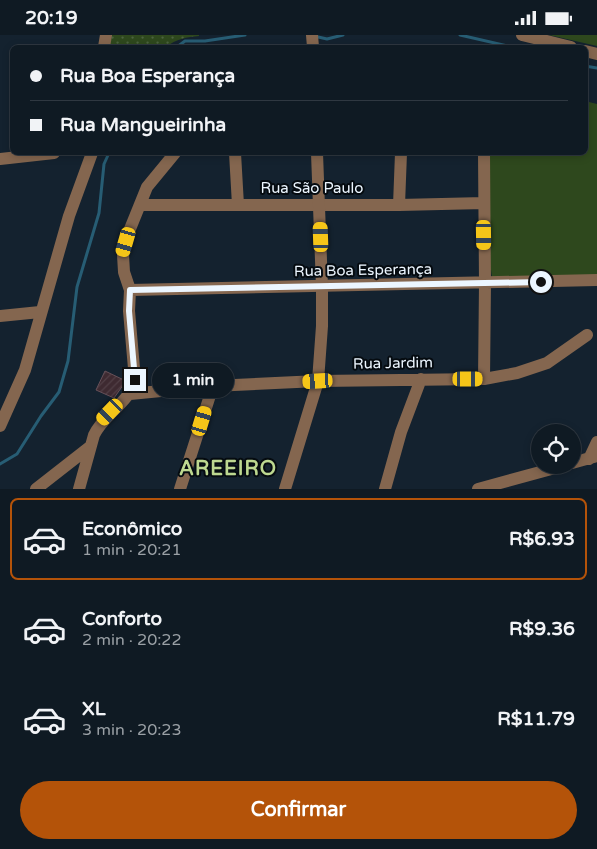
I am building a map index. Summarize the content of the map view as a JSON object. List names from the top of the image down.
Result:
{
  "streets": {
    "street": ["Rua São Paulo", "Rua Boa Esperança", "Rua Jardim"]
  },
  "districts": ["AREEIRO"],
  "page": {
    "status": "20:19",
    "banner": ["Rua Boa Esperança", "Rua Mangueirinha"],
    "bubble": "1 min",
    "list": [
      {
        "name": "Econômico",
        "note": "1 min · 20:21",
        "value": "R$6.93"
      },
      {
        "name": "Conforto",
        "note": "2 min · 20:22",
        "value": "R$9.36"
      },
      {
        "name": "XL",
        "note": "3 min · 20:23",
        "value": "R$11.79"
      }
    ],
    "buttons": "Confirmar"
  }
}
